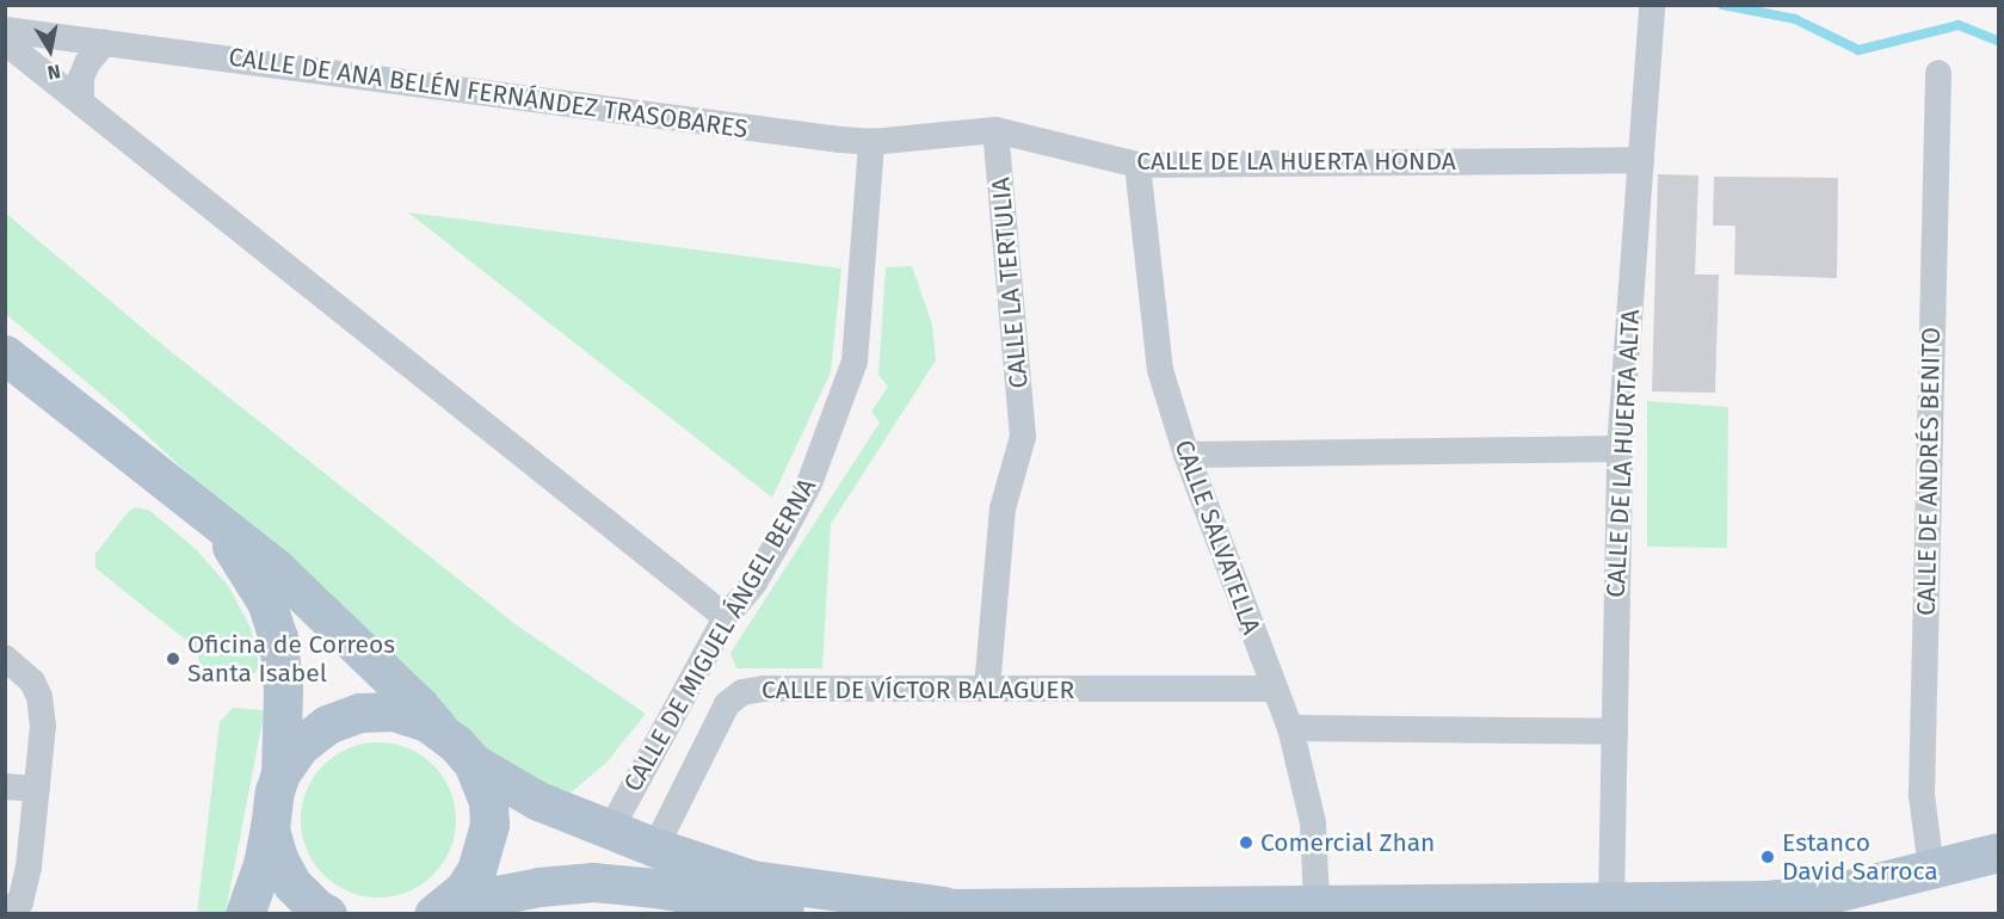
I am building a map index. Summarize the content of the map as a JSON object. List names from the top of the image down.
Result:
{
  "streets": {
    "street": [
      "CALLE DE ANA BELÉN FERNÁNDEZ TRASOBARES",
      "CALLE DE LA HUERTA HONDA",
      "CALLE LA TERTULIA",
      "CALLE DE LA HUERTA ALTA",
      "CALLE DE ANDRÉS BENITO",
      "CALLE SALVATELLA",
      "CALLE DE MIGUEL ÁNGEL BERNA",
      "CALLE DE VÍCTOR BALAGUER"
    ]
  },
  "crossings": [
    ["CALLE DE ANA BELÉN FERNÁNDEZ TRASOBARES", "CALLE DE LA HUERTA HONDA"],
    ["CALLE DE ANA BELÉN FERNÁNDEZ TRASOBARES", "CALLE DE MIGUEL ÁNGEL BERNA"],
    ["CALLE DE LA HUERTA HONDA", "CALLE LA TERTULIA"],
    ["CALLE DE LA HUERTA HONDA", "CALLE DE LA HUERTA ALTA"],
    ["CALLE DE LA HUERTA HONDA", "CALLE SALVATELLA"],
    ["CALLE DE LA HUERTA HONDA", "CALLE DE MIGUEL ÁNGEL BERNA"],
    ["CALLE LA TERTULIA", "CALLE DE VÍCTOR BALAGUER"],
    ["CALLE SALVATELLA", "CALLE DE VÍCTOR BALAGUER"]
  ],
  "places": ["Oficina de Correos Santa Isabel", "Comercial Zhan", "Estanco David Sarroca"],
  "north": "bottom"
}
